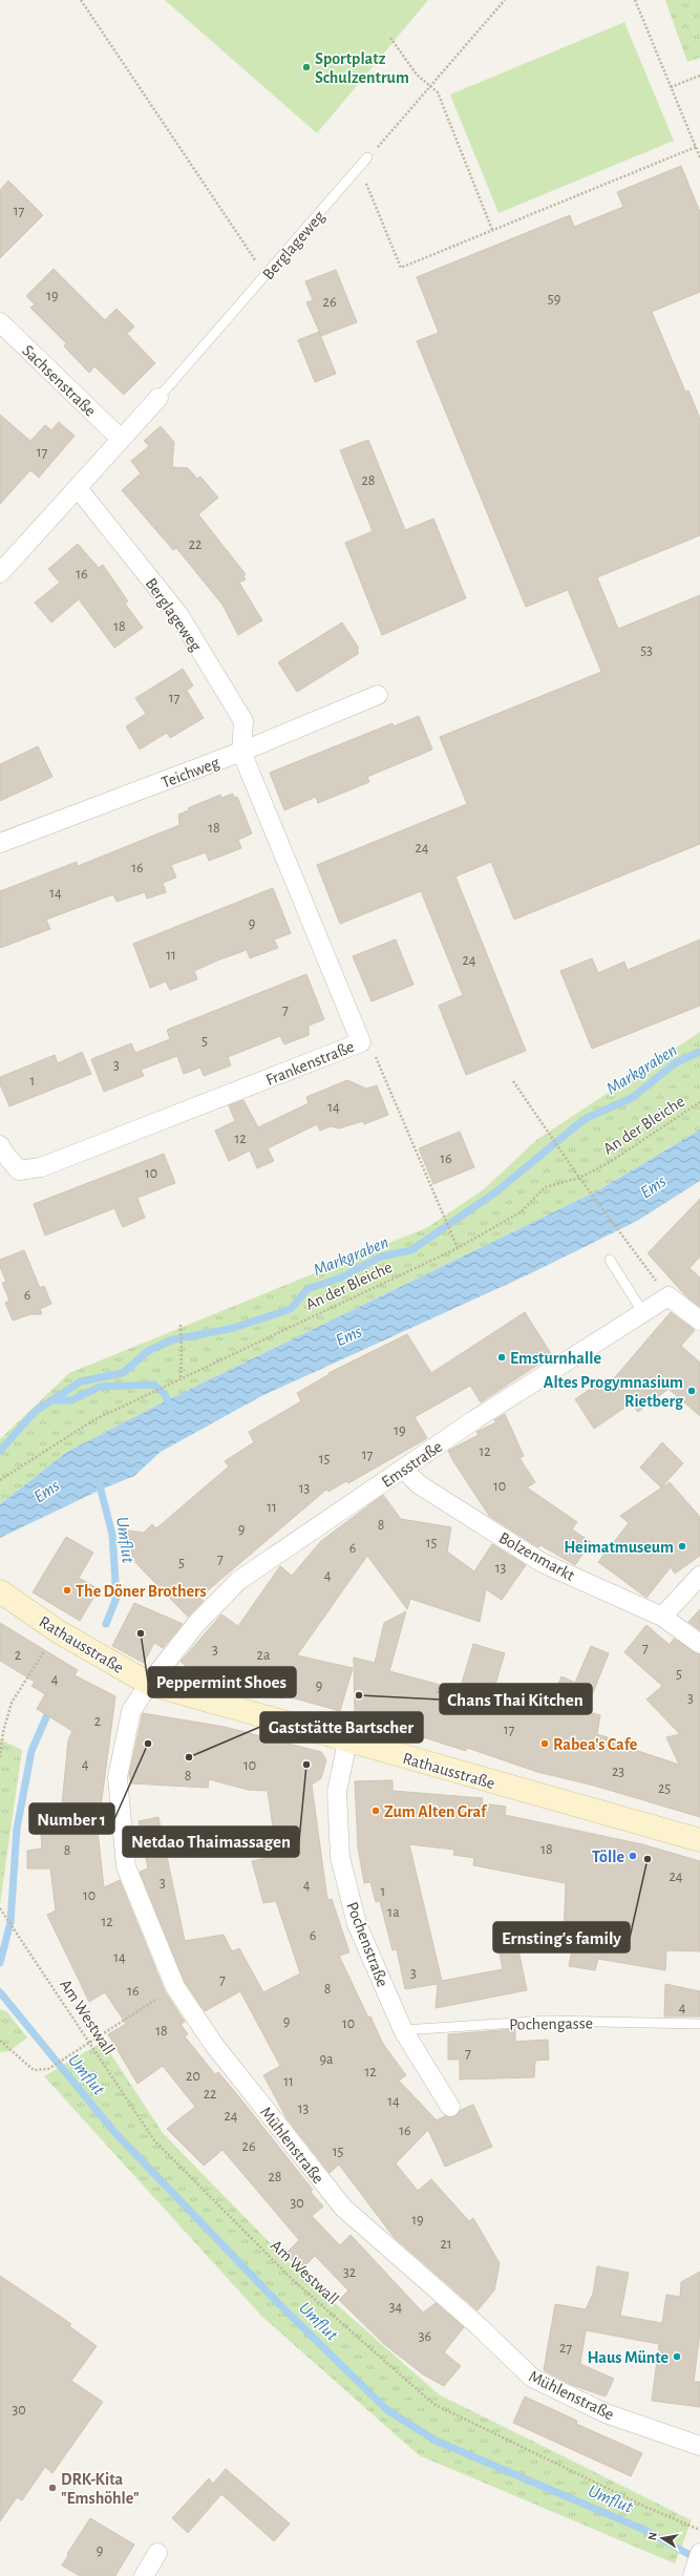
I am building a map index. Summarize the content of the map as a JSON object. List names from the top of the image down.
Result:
{
  "streets": {
    "street": [
      "Berglageweg",
      "Sachsenstraße",
      "Teichweg",
      "Frankenstraße",
      "Emsstraße",
      "Bolzenmarkt",
      "Rathausstraße",
      "Pochenstraße",
      "Mühlenstraße"
    ],
    "lane": ["Pochengasse"],
    "path": ["An der Bleiche", "Am Westwall"]
  },
  "crossings": [
    ["Berglageweg", "Sachsenstraße"],
    ["Berglageweg", "Teichweg"],
    ["Berglageweg", "Frankenstraße"],
    ["Teichweg", "Frankenstraße"],
    ["Emsstraße", "Bolzenmarkt"],
    ["Emsstraße", "Rathausstraße"],
    ["Emsstraße", "Mühlenstraße"],
    ["Rathausstraße", "Pochenstraße"],
    ["Rathausstraße", "Mühlenstraße"],
    ["Pochenstraße", "Pochengasse"]
  ],
  "water": ["Markgraben", "Ems", "Umflut"],
  "places": [
    "Sportplatz Schulzentrum",
    "Emsturnhalle",
    "Altes Progymnasium Rietberg",
    "Heimatmuseum",
    "The Döner Brothers",
    "Peppermint Shoes",
    "Chans Thai Kitchen",
    "Number 1",
    "Rabea's Cafe",
    "Gaststätte Bartscher",
    "Netdao Thaimassagen",
    "Zum Alten Graf",
    "Tölle",
    "Ernsting's family",
    "Haus Münte",
    "DRK-Kita \"Emshöhle\""
  ],
  "house_numbers": [
    "17",
    "19",
    "59",
    "26",
    "17",
    "28",
    "22",
    "16",
    "18",
    "53",
    "17",
    "18",
    "24",
    "16",
    "14",
    "9",
    "11",
    "24",
    "7",
    "5",
    "3",
    "1",
    "14",
    "12",
    "16",
    "10",
    "6",
    "19",
    "12",
    "17",
    "15",
    "10",
    "13",
    "11",
    "8",
    "9",
    "15",
    "6",
    "7",
    "5",
    "13",
    "4",
    "7",
    "3",
    "2",
    "2a",
    "5",
    "4",
    "9",
    "3",
    "2",
    "17",
    "4",
    "10",
    "23",
    "8",
    "25",
    "18",
    "8",
    "24",
    "3",
    "4",
    "1",
    "10",
    "1a",
    "12",
    "6",
    "14",
    "3",
    "7",
    "8",
    "16",
    "4",
    "9",
    "10",
    "18",
    "7",
    "9a",
    "12",
    "20",
    "11",
    "22",
    "14",
    "13",
    "24",
    "16",
    "26",
    "15",
    "28",
    "30",
    "19",
    "21",
    "32",
    "34",
    "36",
    "27",
    "30",
    "9"
  ],
  "north": "left"
}
